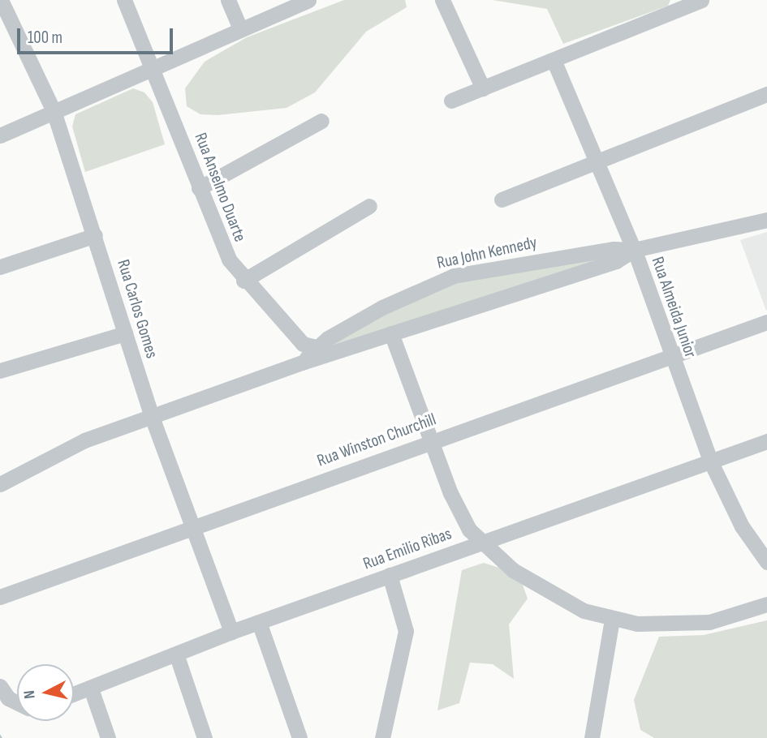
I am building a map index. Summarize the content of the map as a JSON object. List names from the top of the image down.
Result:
{
  "streets": {
    "street": [
      "Rua Anselmo Duarte",
      "Rua John Kennedy",
      "Rua Almeida Junior",
      "Rua Carlos Gomes",
      "Rua Winston Churchill",
      "Rua Emilio Ribas"
    ]
  },
  "crossings": [
    ["Rua Anselmo Duarte", "Rua John Kennedy"],
    ["Rua John Kennedy", "Rua Almeida Junior"],
    ["Rua John Kennedy", "Rua Carlos Gomes"],
    ["Rua Almeida Junior", "Rua Winston Churchill"],
    ["Rua Almeida Junior", "Rua Emilio Ribas"],
    ["Rua Carlos Gomes", "Rua Winston Churchill"],
    ["Rua Carlos Gomes", "Rua Emilio Ribas"]
  ],
  "scale_bar": "100 m",
  "north": "left"
}
